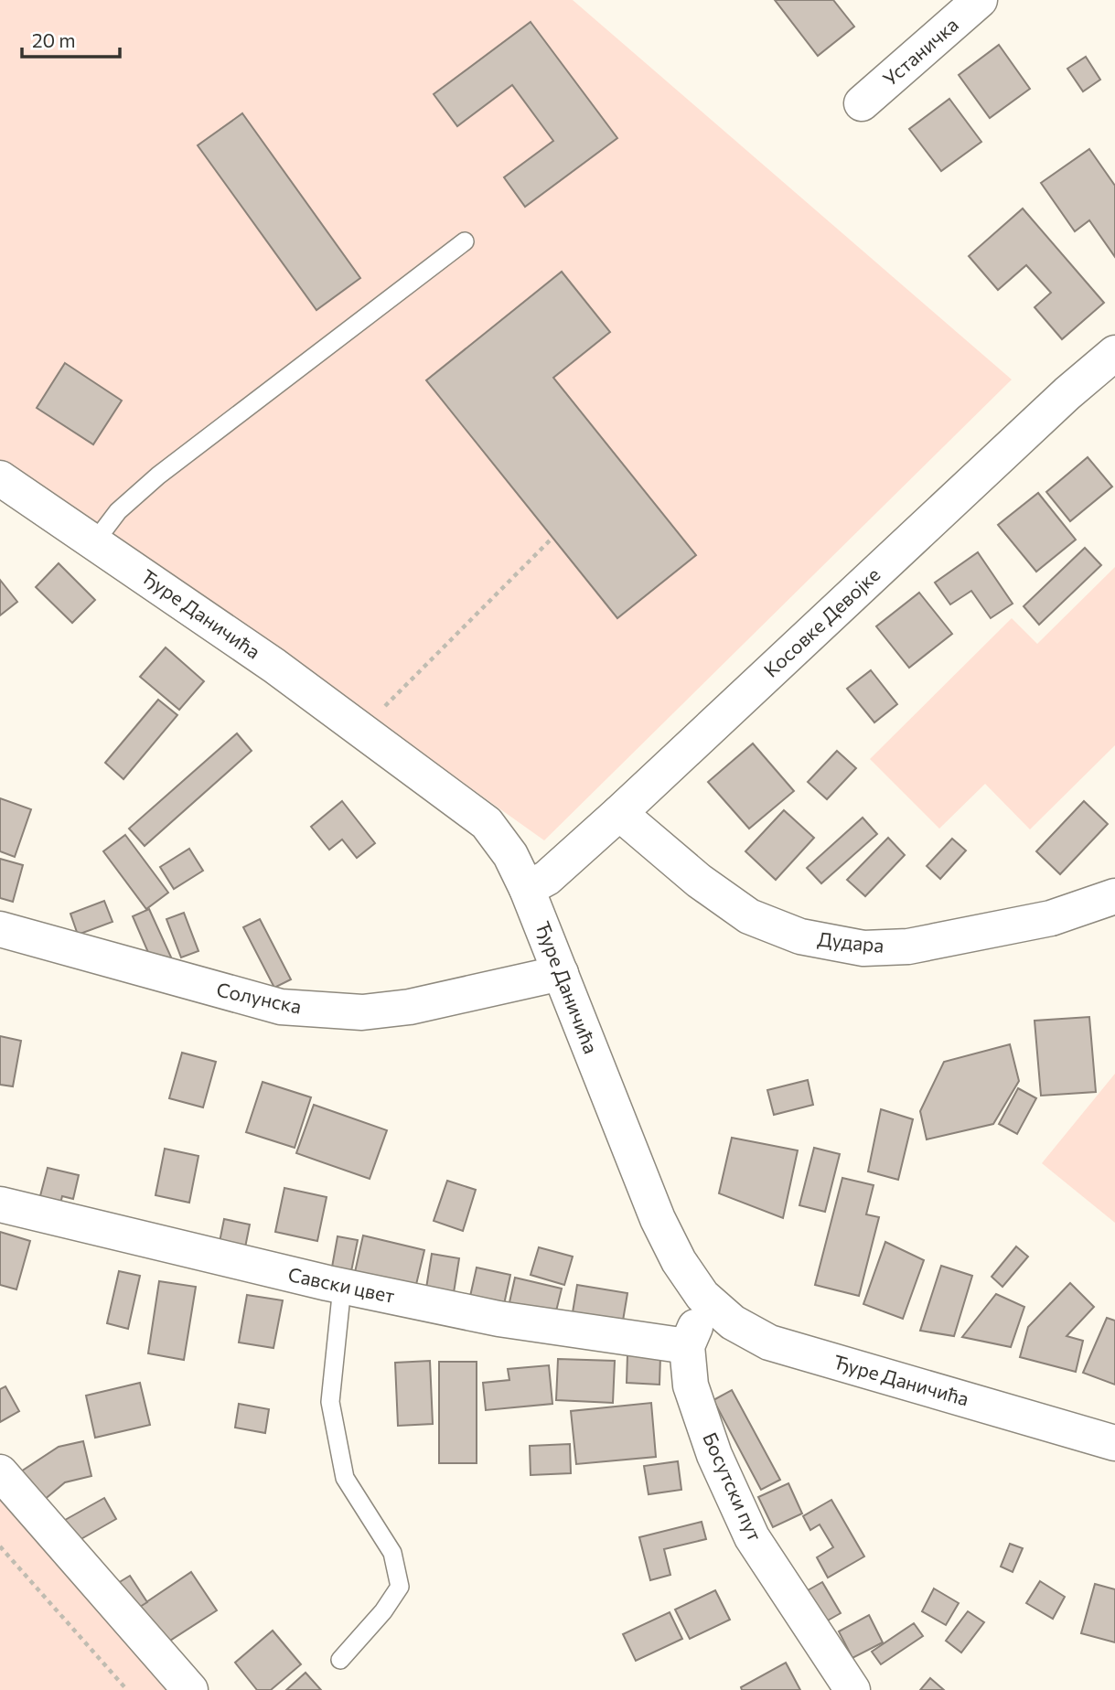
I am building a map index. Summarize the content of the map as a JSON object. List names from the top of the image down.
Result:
{
  "streets": {
    "street": [
      "Устаничка",
      "Ђуре Даничића",
      "Косовке Девојке",
      "Дудара",
      "Солунска",
      "Савски цвет",
      "Босутски пут"
    ]
  },
  "crossings": [
    ["Ђуре Даничића", "Косовке Девојке"],
    ["Ђуре Даничића", "Солунска"],
    ["Косовке Девојке", "Дудара"],
    ["Савски цвет", "Босутски пут"]
  ],
  "scale_bar": "20 m"
}
